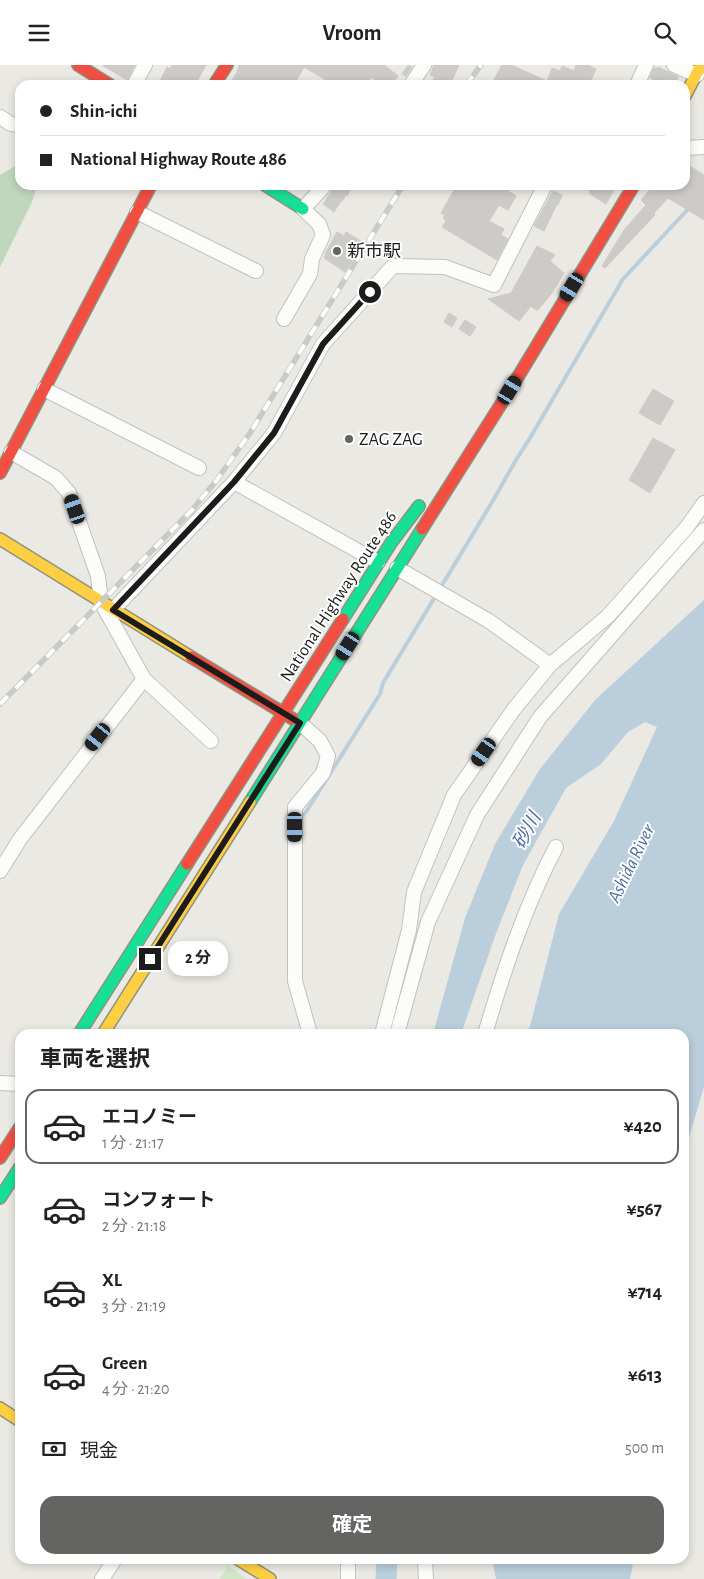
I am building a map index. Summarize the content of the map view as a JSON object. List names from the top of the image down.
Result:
{
  "streets": {
    "main road": ["National Highway Route 486"]
  },
  "water": ["砂川", "Ashida River"],
  "places": ["新市駅", "ZAG ZAG"],
  "page": {
    "header": "Vroom",
    "banner": ["Shin-ichi", "National Highway Route 486"],
    "bubble": "2 分",
    "heading": "車両を選択",
    "list": [
      {
        "name": "エコノミー",
        "note": "1 分 · 21:17",
        "value": "¥420"
      },
      {
        "name": "コンフォート",
        "note": "2 分 · 21:18",
        "value": "¥567"
      },
      {
        "name": "XL",
        "note": "3 分 · 21:19",
        "value": "¥714"
      },
      {
        "name": "Green",
        "note": "4 分 · 21:20",
        "value": "¥613"
      }
    ],
    "pay": ["現金", "500 m"],
    "buttons": "確定"
  }
}
